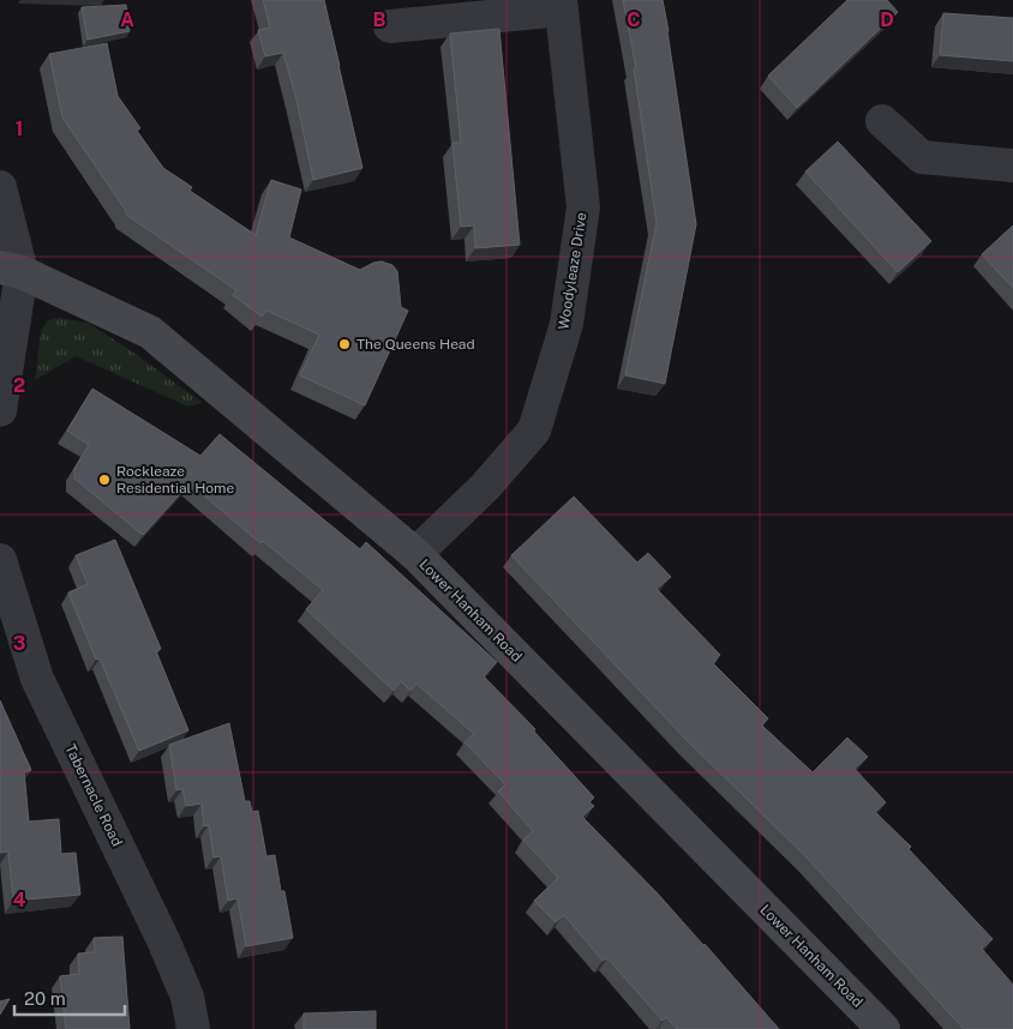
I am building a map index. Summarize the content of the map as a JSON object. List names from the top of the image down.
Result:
{
  "streets": {
    "main road": ["Lower Hanham Road"],
    "street": ["Woodyleaze Drive", "Tabernacle Road"]
  },
  "crossings": [
    ["Woodyleaze Drive", "Lower Hanham Road"]
  ],
  "places": ["The Queens Head", "Rockleaze Residential Home"],
  "scale_bar": "20 m",
  "grid": {
    "columns": [
      "A",
      "B",
      "C",
      "D"
    ],
    "rows": [
      "1",
      "2",
      "3",
      "4"
    ]
  }
}
